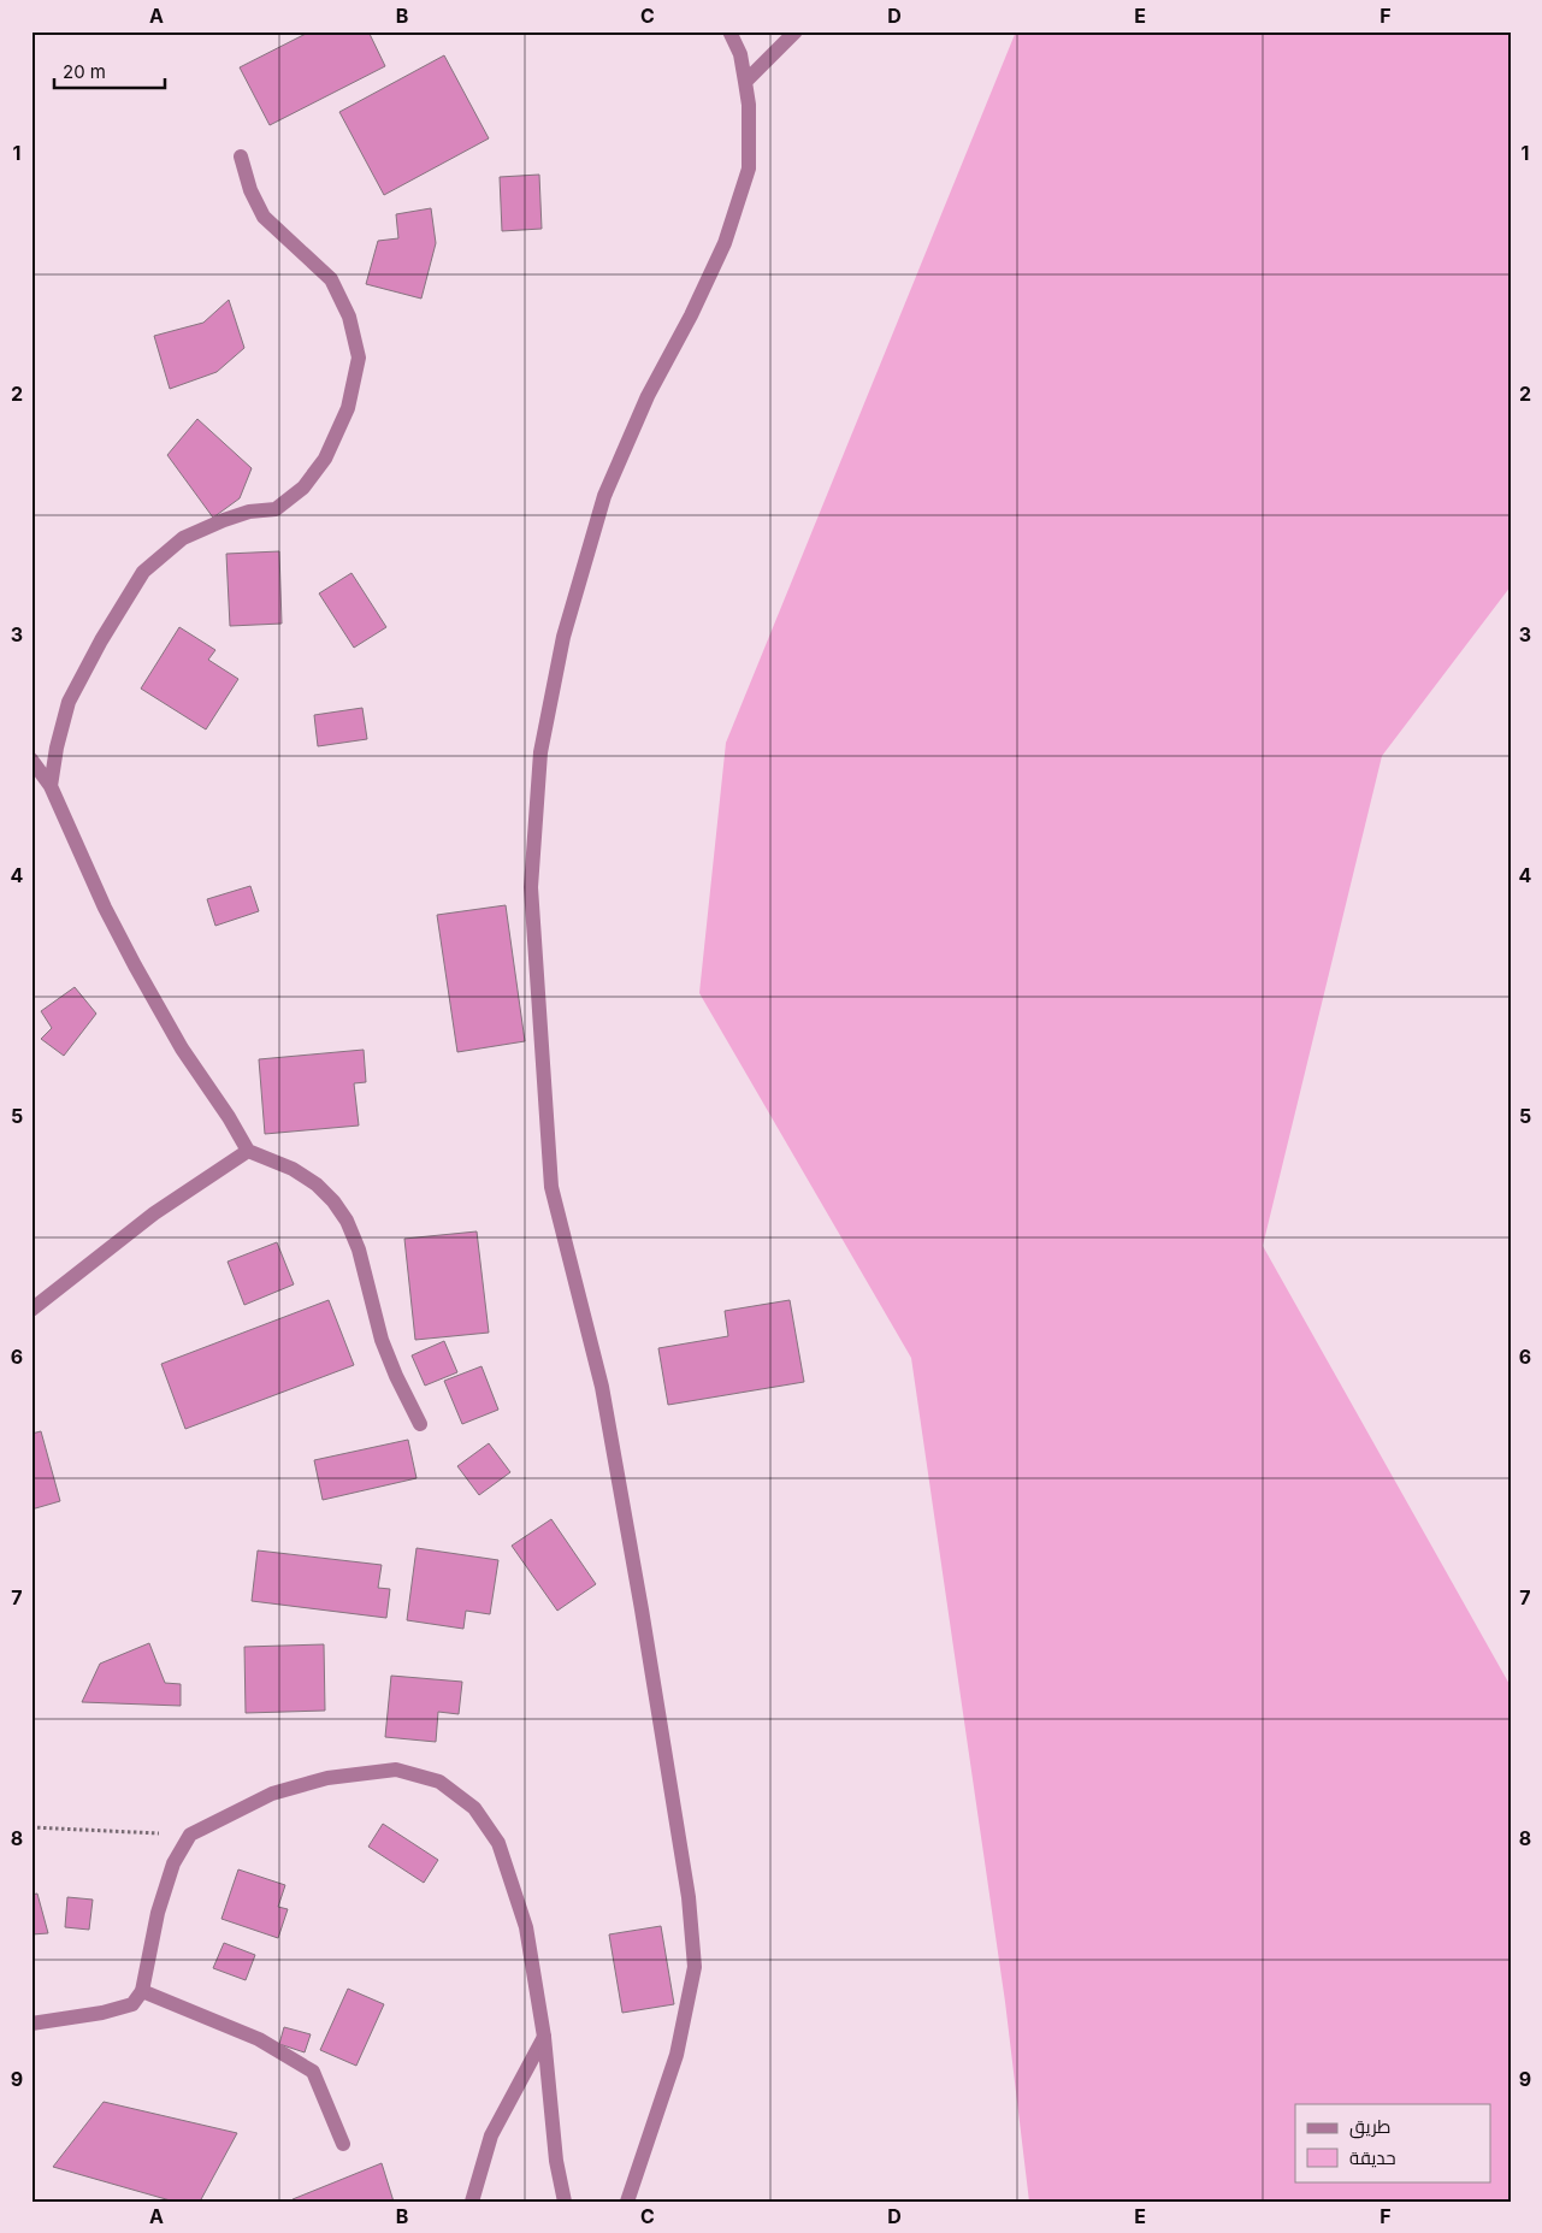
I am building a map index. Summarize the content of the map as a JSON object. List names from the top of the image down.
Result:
{
  "legend": ["طريق", "حديقة"],
  "scale_bar": "20 m",
  "grid": {
    "columns": [
      "A",
      "B",
      "C",
      "D",
      "E",
      "F"
    ],
    "rows": [
      "1",
      "2",
      "3",
      "4",
      "5",
      "6",
      "7",
      "8",
      "9"
    ]
  }
}
